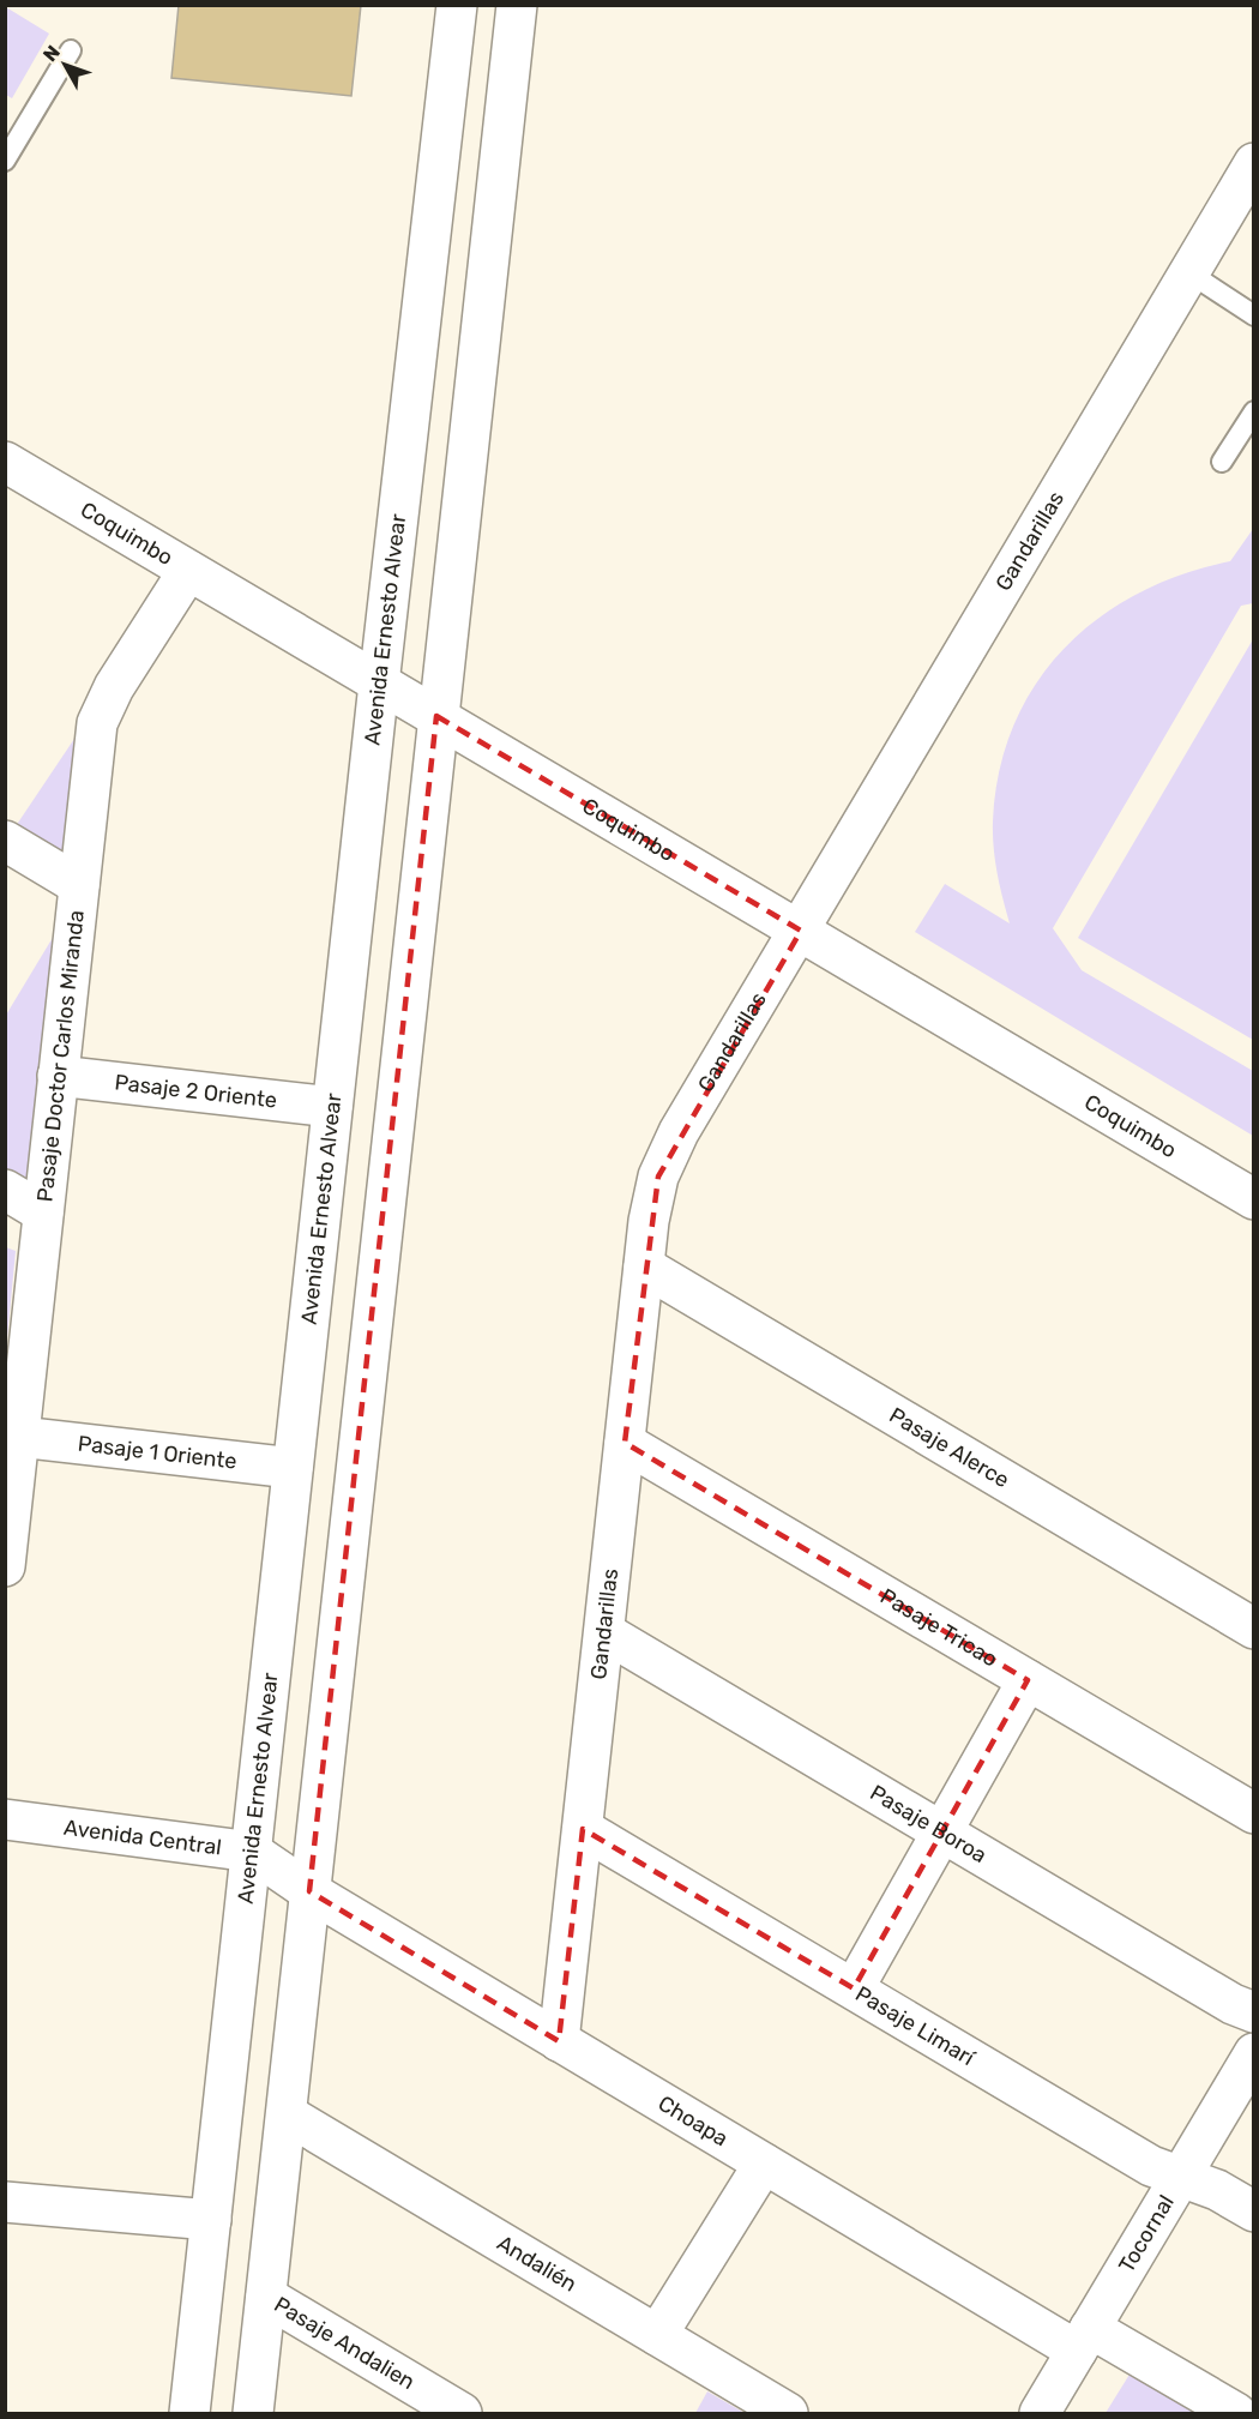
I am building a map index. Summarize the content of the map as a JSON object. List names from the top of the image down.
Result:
{
  "streets": {
    "street": [
      "Coquimbo",
      "Gandarillas",
      "Avenida Ernesto Alvear",
      "Pasaje Doctor Carlos Miranda",
      "Pasaje 2 Oriente",
      "Pasaje Alerce",
      "Pasaje 1 Oriente",
      "Pasaje Tricao",
      "Pasaje Boroa",
      "Avenida Central",
      "Pasaje Limarí",
      "Choapa",
      "Tocornal",
      "Andalién",
      "Pasaje Andalien"
    ]
  },
  "crossings": [
    ["Coquimbo", "Gandarillas"],
    ["Coquimbo", "Avenida Ernesto Alvear"],
    ["Coquimbo", "Pasaje Doctor Carlos Miranda"],
    ["Gandarillas", "Pasaje Alerce"],
    ["Gandarillas", "Pasaje Tricao"],
    ["Gandarillas", "Pasaje Boroa"],
    ["Gandarillas", "Pasaje Limarí"],
    ["Gandarillas", "Choapa"],
    ["Avenida Ernesto Alvear", "Pasaje 2 Oriente"],
    ["Avenida Ernesto Alvear", "Pasaje 1 Oriente"],
    ["Avenida Ernesto Alvear", "Avenida Central"],
    ["Pasaje Doctor Carlos Miranda", "Pasaje 2 Oriente"],
    ["Pasaje Doctor Carlos Miranda", "Pasaje 1 Oriente"],
    ["Avenida Central", "Choapa"],
    ["Pasaje Limarí", "Tocornal"],
    ["Choapa", "Tocornal"]
  ],
  "north": "top left"
}
